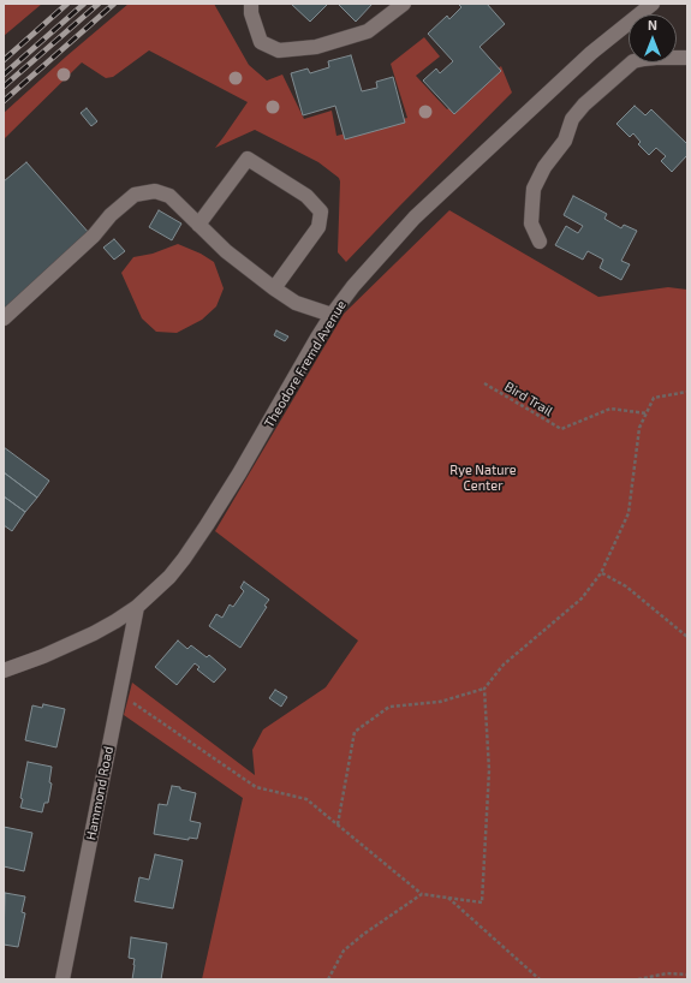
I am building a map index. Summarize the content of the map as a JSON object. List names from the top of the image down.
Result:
{
  "streets": {
    "street": ["Theodore Fremd Avenue", "Hammond Road"],
    "path": ["Bird Trail"]
  },
  "crossings": [
    ["Theodore Fremd Avenue", "Hammond Road"]
  ],
  "parks": ["Rye Nature Center"],
  "north": "top"
}
